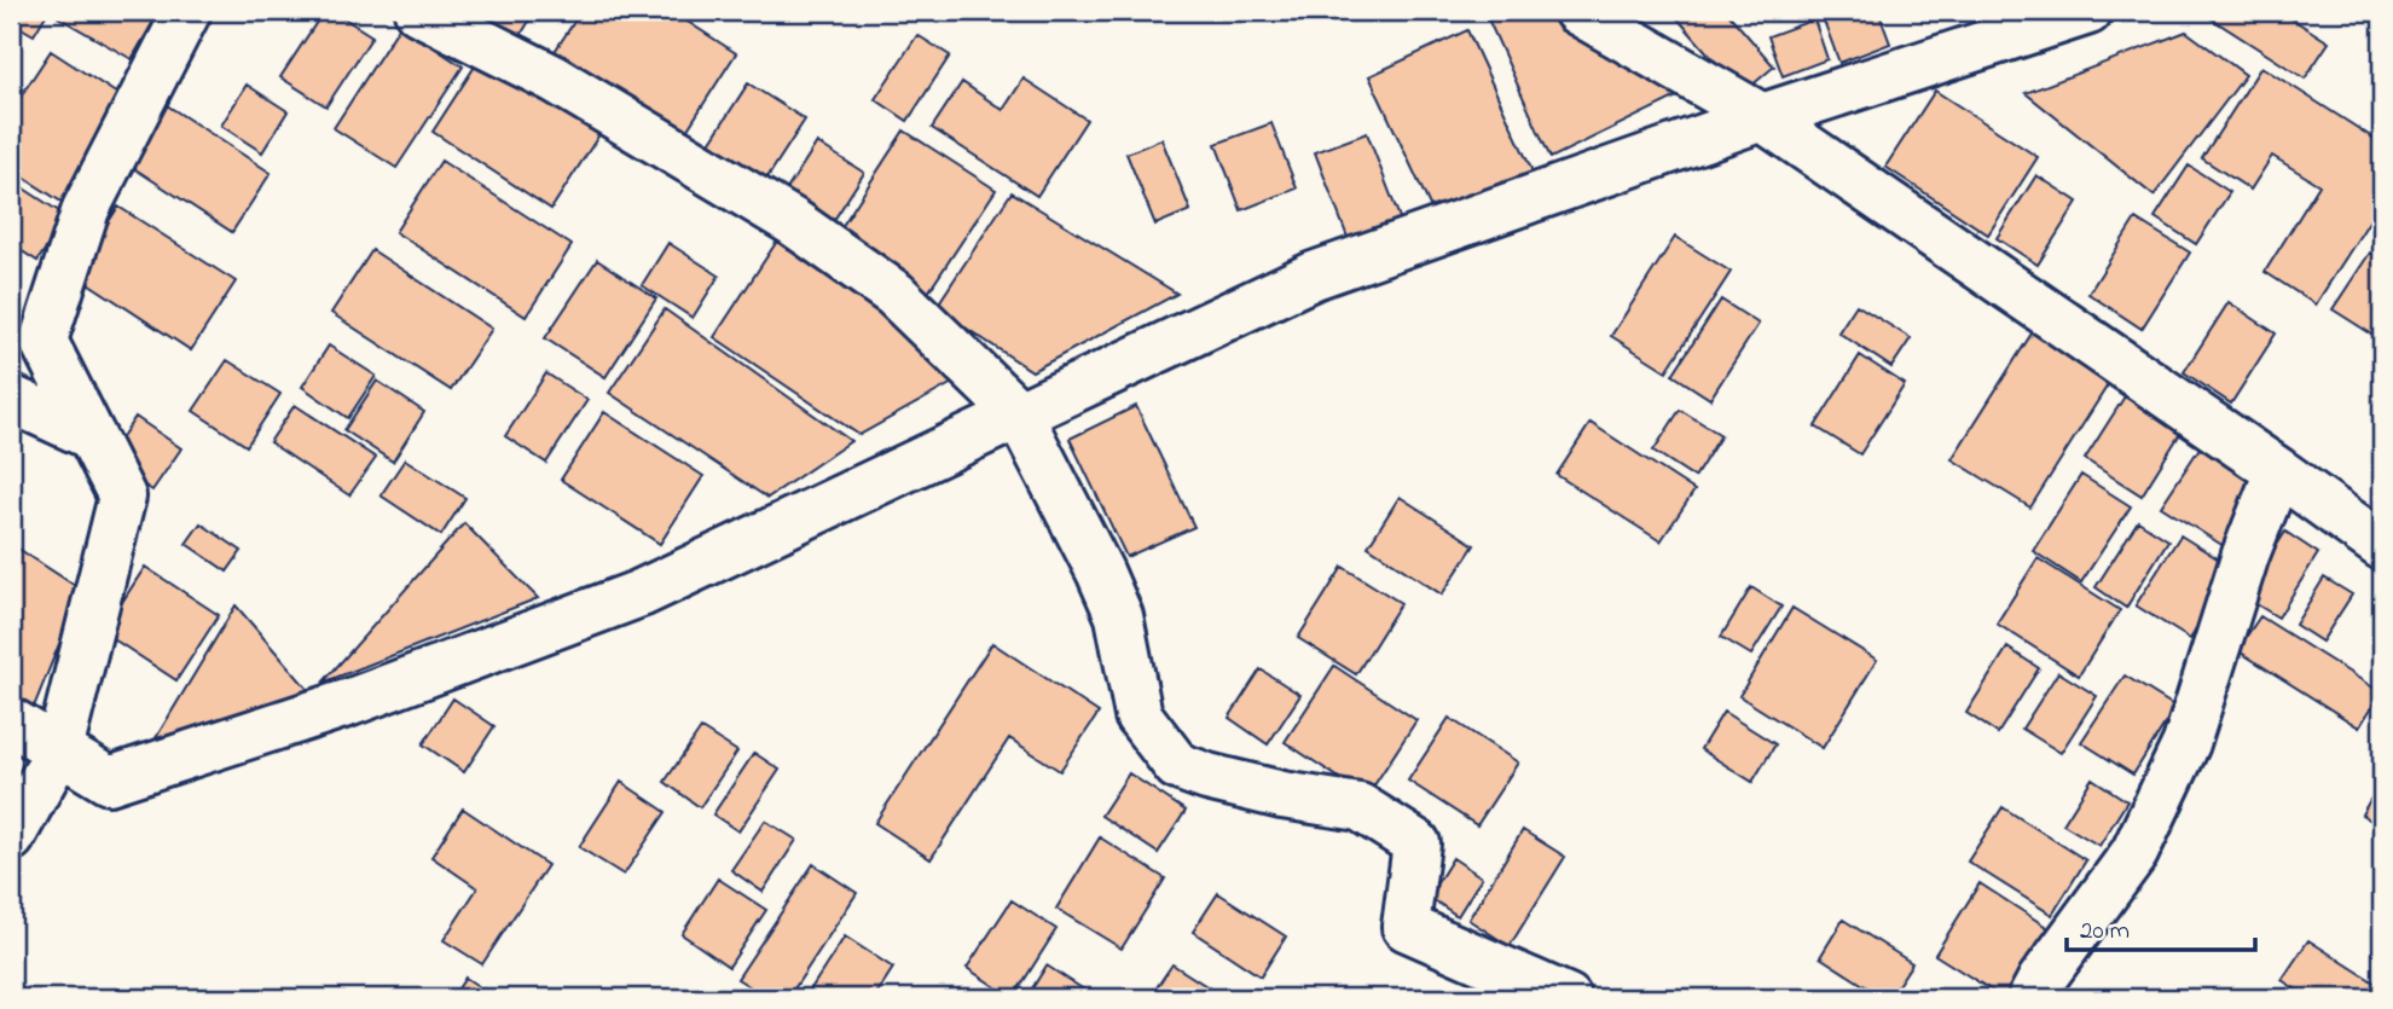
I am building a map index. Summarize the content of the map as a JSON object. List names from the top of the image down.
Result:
{
  "scale_bar": "20 m"
}
